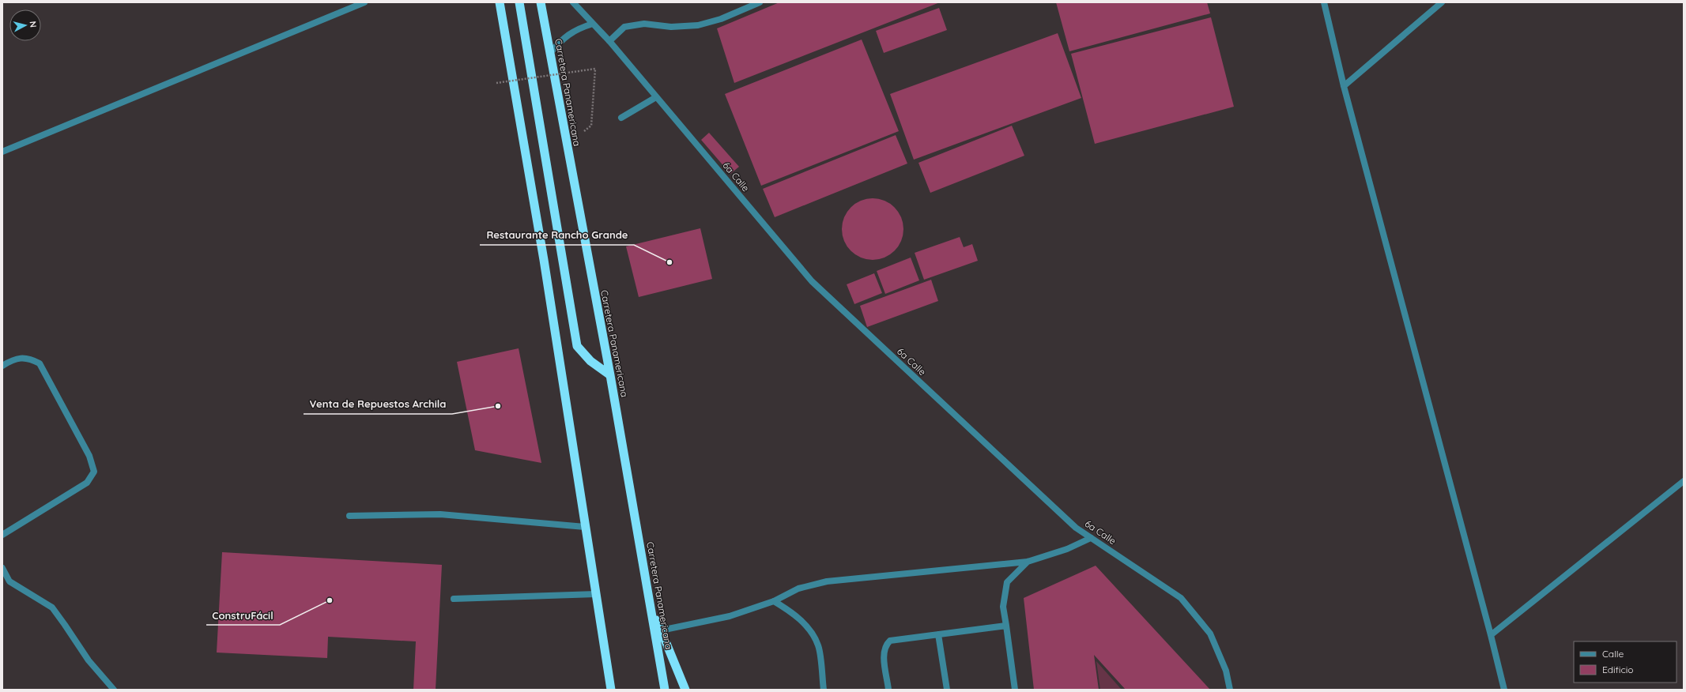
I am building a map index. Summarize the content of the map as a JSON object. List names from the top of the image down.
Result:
{
  "streets": {
    "highway": ["Carretera Panamericana"],
    "street": ["6a Calle"]
  },
  "places": ["Restaurante Rancho Grande", "Venta de Repuestos Archila", "ConstruFácil"],
  "legend": ["Calle", "Edificio"],
  "north": "right"
}
